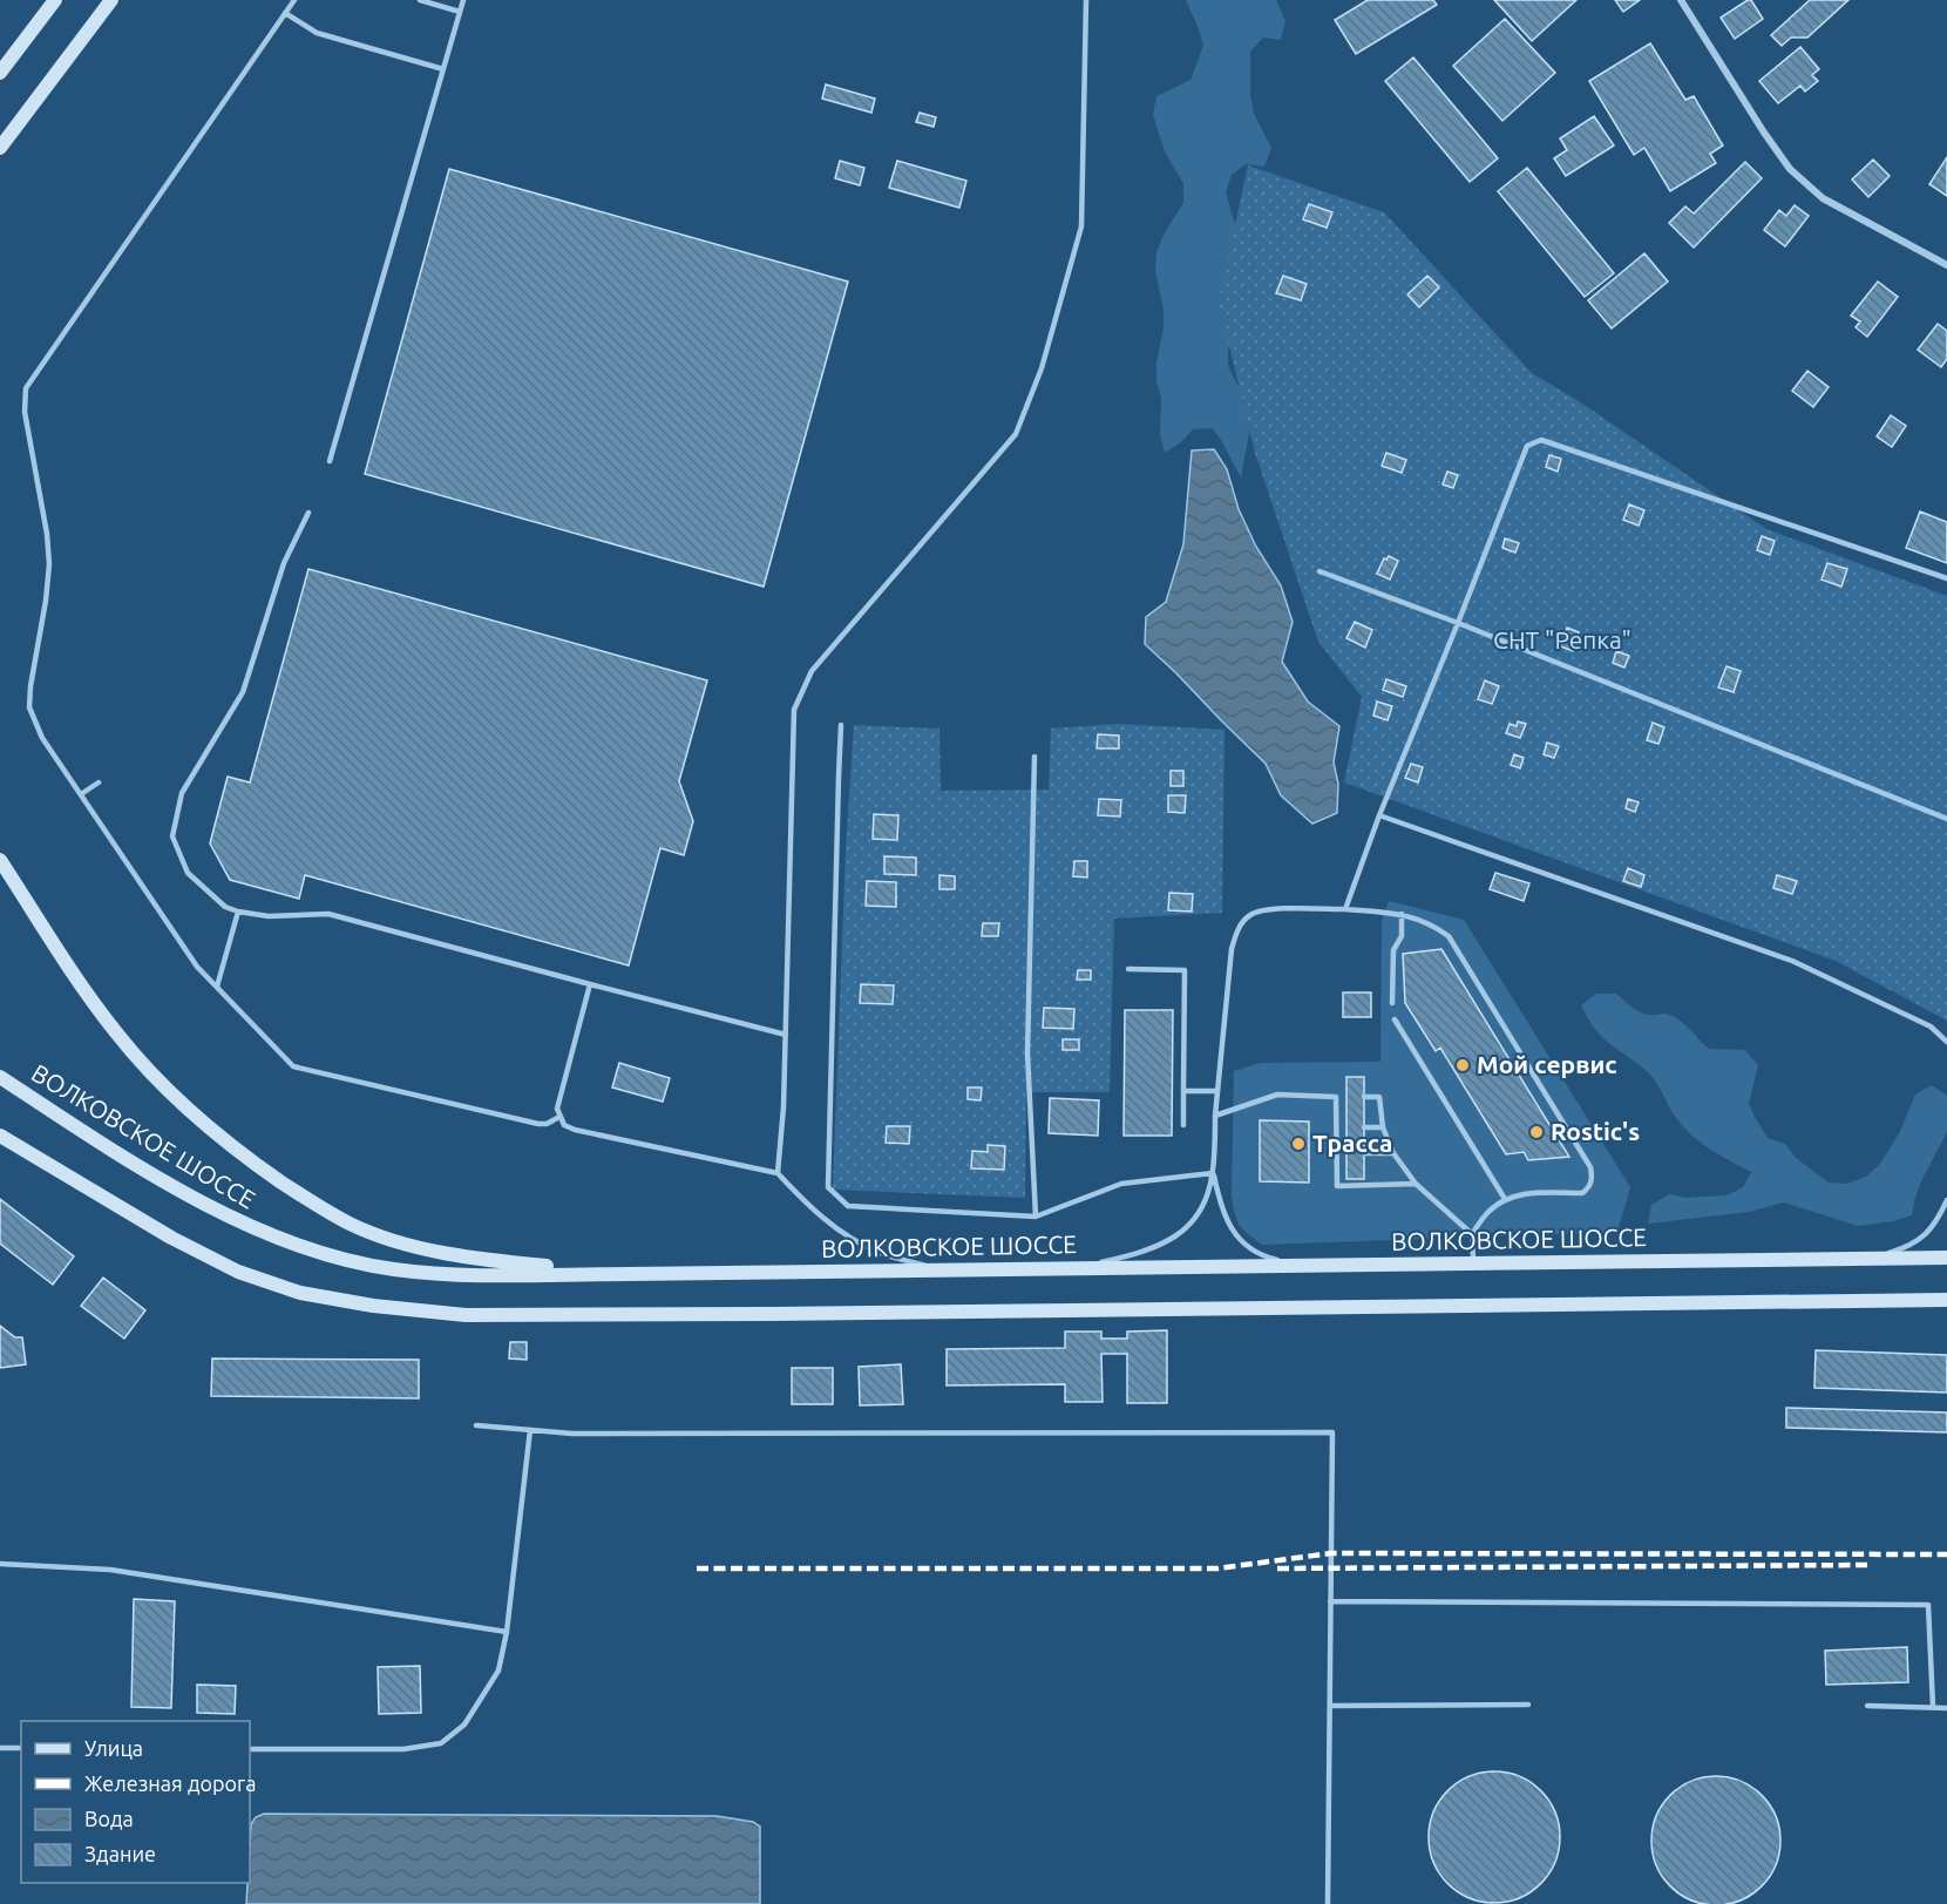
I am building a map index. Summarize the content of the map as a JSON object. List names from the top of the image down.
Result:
{
  "streets": {
    "main road": ["ВОЛКОВСКОЕ ШОССЕ"]
  },
  "parks": ["СНТ \"Репка\""],
  "places": ["Мой сервис", "Rostic's", "Трасса"],
  "legend": [
    "Улица",
    "Железная дорога",
    "Вода",
    "Здание"
  ]
}
